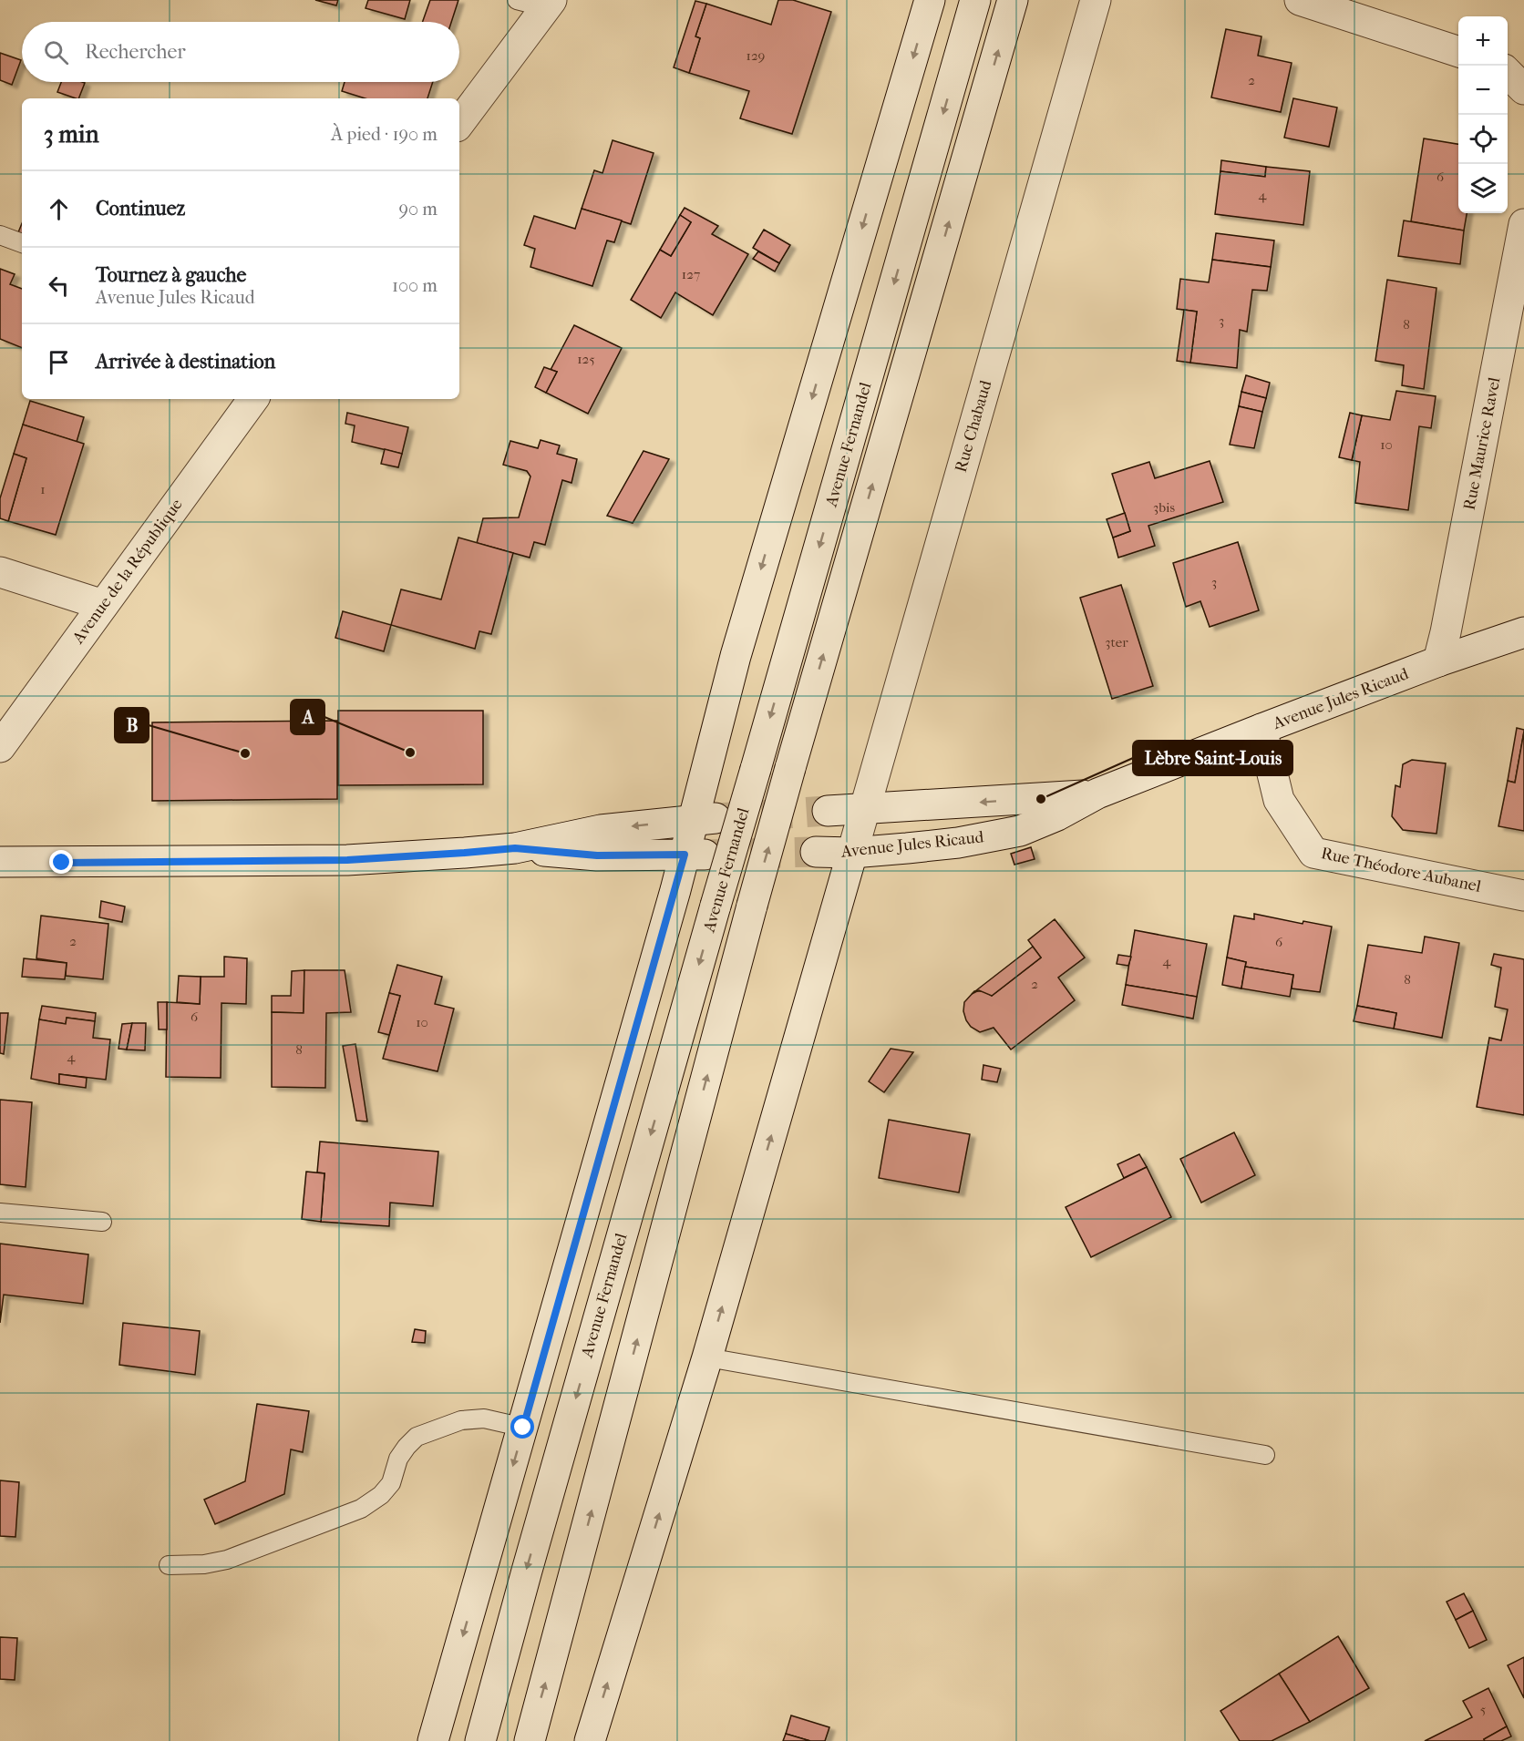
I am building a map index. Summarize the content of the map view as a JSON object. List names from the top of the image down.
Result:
{
  "streets": {
    "main road": [
      "Rue Chabaud",
      "Rue Maurice Ravel",
      "Avenue Fernandel",
      "Avenue de la République",
      "Avenue Jules Ricaud",
      "Rue Théodore Aubanel"
    ]
  },
  "crossings": [
    ["Rue Chabaud", "Avenue Jules Ricaud"],
    ["Rue Maurice Ravel", "Avenue Jules Ricaud"],
    ["Avenue Jules Ricaud", "Rue Théodore Aubanel"]
  ],
  "places": ["A", "B", "Lèbre Saint-Louis"],
  "house_numbers": [
    "129",
    "2",
    "6",
    "4",
    "127",
    "3",
    "8",
    "125",
    "10",
    "1",
    "3bis",
    "3",
    "3ter",
    "2",
    "6",
    "4",
    "8",
    "2",
    "6",
    "10",
    "8",
    "4",
    "5"
  ],
  "page": {
    "map_buttons": ["+", "−"],
    "search": "Rechercher",
    "heading": ["3 min", "À pied · 190 m"],
    "list": [
      ["Continuez", "90 m"],
      ["Tournez à gauche", "Avenue Jules Ricaud", "100 m"],
      "Arrivée à destination"
    ]
  }
}
